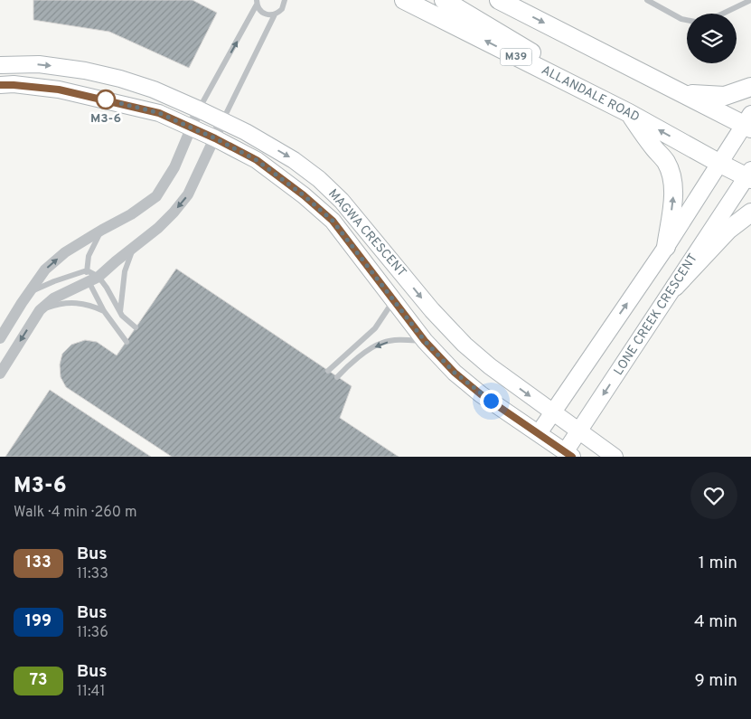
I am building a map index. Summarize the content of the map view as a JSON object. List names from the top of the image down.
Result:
{
  "streets": {
    "main road": ["M39", "ALLANDALE ROAD"],
    "street": ["MAGWA CRESCENT", "LONE CREEK CRESCENT"]
  },
  "crossings": [
    ["ALLANDALE ROAD", "LONE CREEK CRESCENT"],
    ["MAGWA CRESCENT", "LONE CREEK CRESCENT"]
  ],
  "places": ["M3-6"],
  "lines": ["bus line 133"],
  "page": {
    "heading": ["M3-6", "Walk · 4 min · 260 m"],
    "list": [
      {
        "mark": "133",
        "name": "Bus",
        "note": "11:33",
        "value": "1 min"
      },
      {
        "mark": "199",
        "name": "Bus",
        "note": "11:36",
        "value": "4 min"
      },
      {
        "mark": "73",
        "name": "Bus",
        "note": "11:41",
        "value": "9 min"
      }
    ]
  }
}
